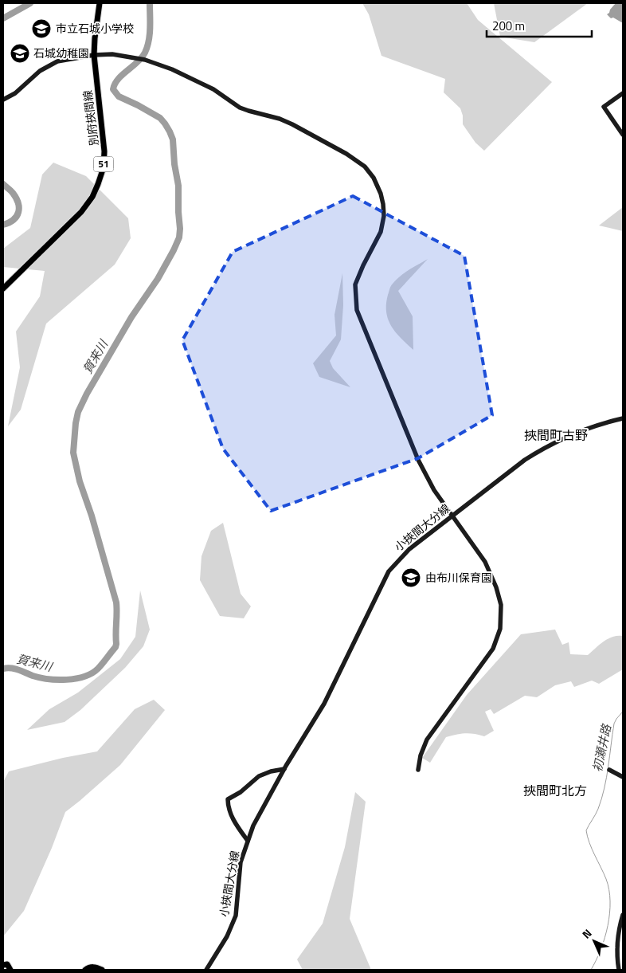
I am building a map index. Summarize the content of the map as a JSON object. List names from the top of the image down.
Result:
{
  "streets": {
    "main road": ["別府挾間線", "51"],
    "street": ["小挾間大分線"]
  },
  "districts": ["挾間町古野", "挾間町北方"],
  "water": ["賀来川", "初瀬井路"],
  "places": {
    "school or university": ["市立石城小学校", "石城幼稚園", "由布川保育園"]
  },
  "scale_bar": "200 m",
  "north": "top left"
}
